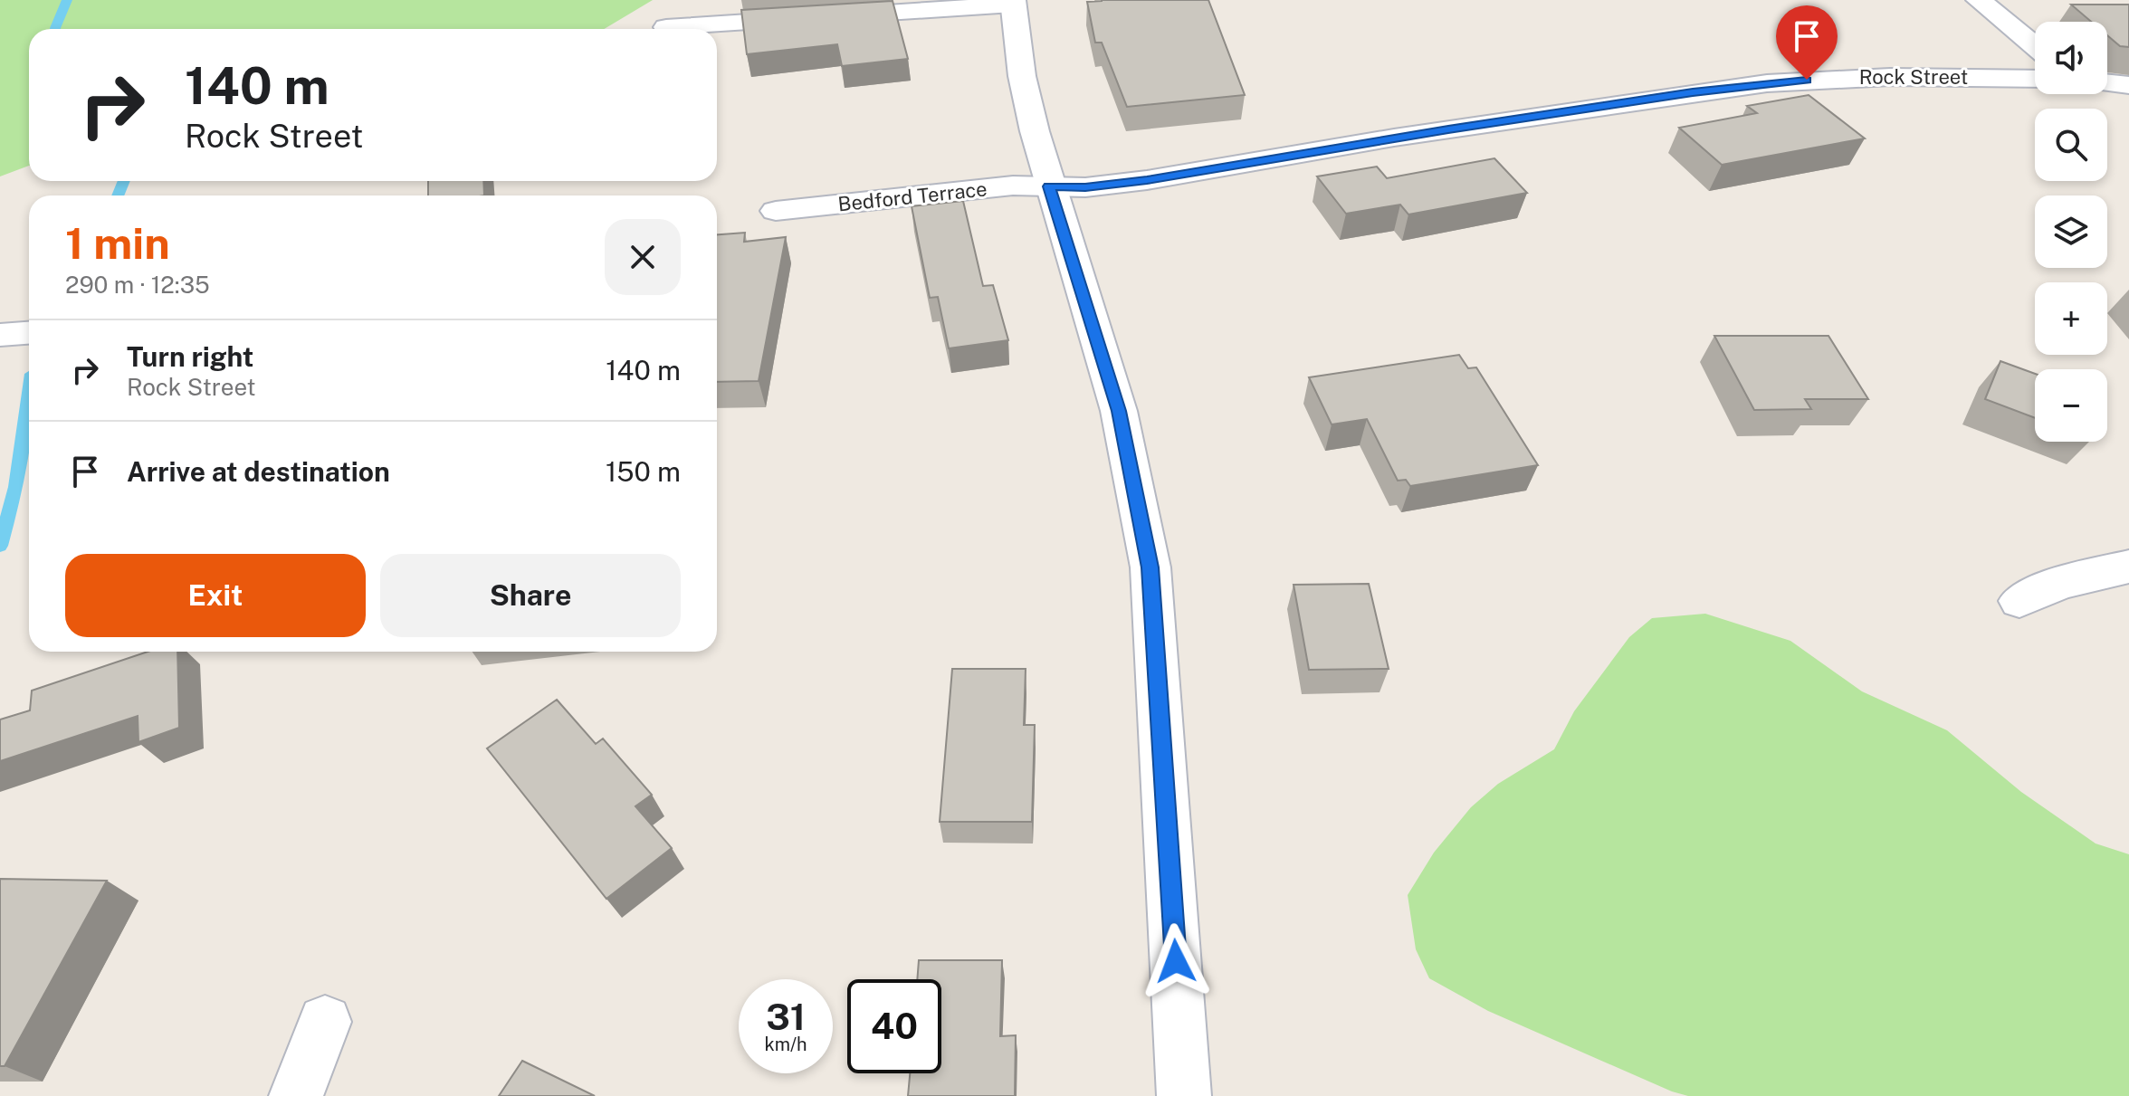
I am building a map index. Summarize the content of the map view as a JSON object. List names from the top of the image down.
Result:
{
  "streets": {
    "street": ["Rock Street", "Bedford Terrace"]
  },
  "crossings": [
    ["Rock Street", "Bedford Terrace"]
  ],
  "page": {
    "map_buttons": ["+", "−"],
    "turn": ["140 m", "Rock Street"],
    "heading": ["1 min", "290 m · 12:35"],
    "list": [
      {
        "name": "Turn right",
        "note": "Rock Street",
        "value": "140 m"
      },
      {
        "name": "Arrive at destination",
        "value": "150 m"
      }
    ],
    "buttons": ["Exit", "Share"],
    "speed": "31 km/h",
    "limit": "40"
  }
}
